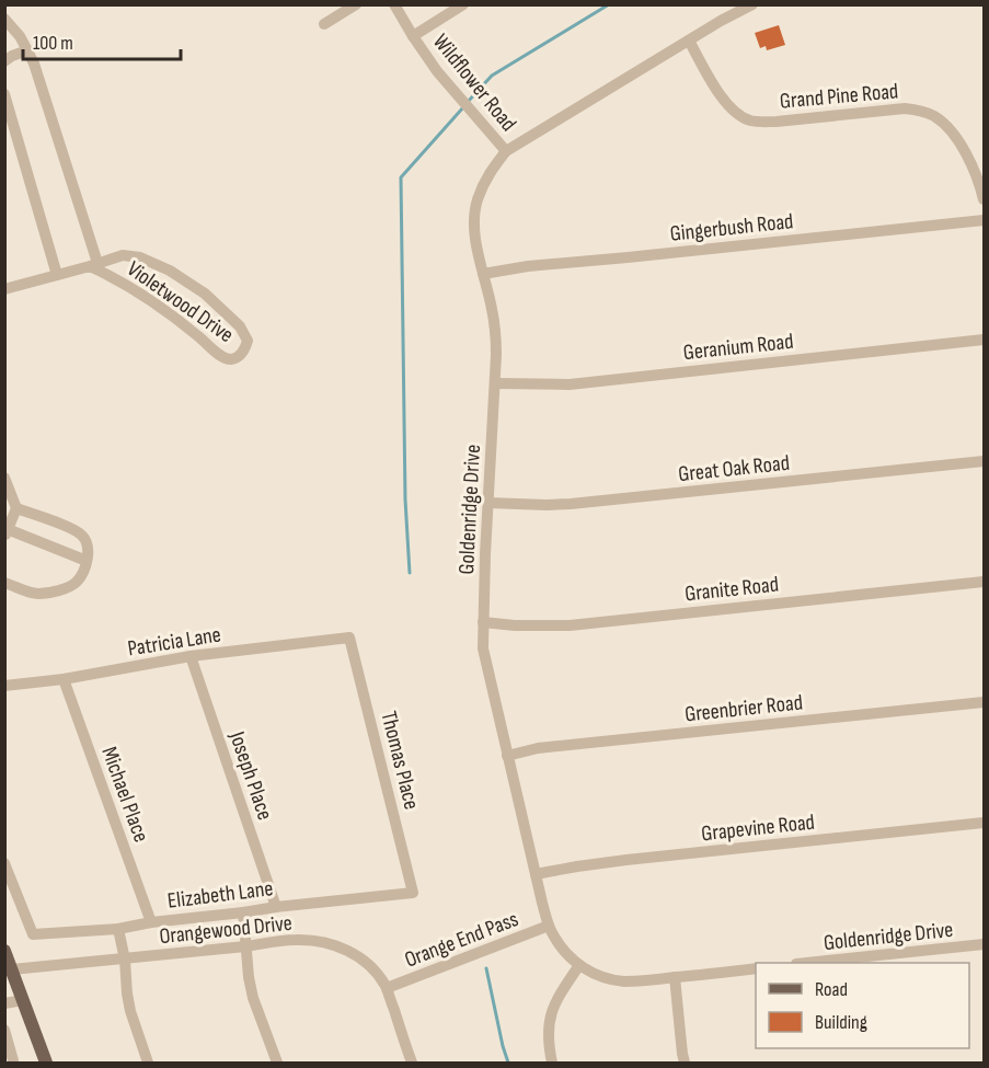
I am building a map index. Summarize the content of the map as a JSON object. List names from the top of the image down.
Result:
{
  "streets": {
    "street": [
      "Wildflower Road",
      "Grand Pine Road",
      "Gingerbush Road",
      "Violetwood Drive",
      "Geranium Road",
      "Great Oak Road",
      "Goldenridge Drive",
      "Granite Road",
      "Patricia Lane",
      "Greenbrier Road",
      "Thomas Place",
      "Joseph Place",
      "Michael Place",
      "Grapevine Road",
      "Elizabeth Lane",
      "Orangewood Drive",
      "Orange End Pass"
    ]
  },
  "crossings": [
    ["Wildflower Road", "Goldenridge Drive"],
    ["Grand Pine Road", "Goldenridge Drive"],
    ["Gingerbush Road", "Goldenridge Drive"],
    ["Geranium Road", "Goldenridge Drive"],
    ["Great Oak Road", "Goldenridge Drive"],
    ["Goldenridge Drive", "Granite Road"],
    ["Goldenridge Drive", "Greenbrier Road"],
    ["Goldenridge Drive", "Grapevine Road"],
    ["Goldenridge Drive", "Orange End Pass"],
    ["Patricia Lane", "Thomas Place"],
    ["Patricia Lane", "Joseph Place"],
    ["Patricia Lane", "Michael Place"],
    ["Thomas Place", "Elizabeth Lane"],
    ["Joseph Place", "Elizabeth Lane"],
    ["Michael Place", "Elizabeth Lane"],
    ["Orangewood Drive", "Orange End Pass"]
  ],
  "legend": ["Road", "Building"],
  "scale_bar": "100 m"
}
